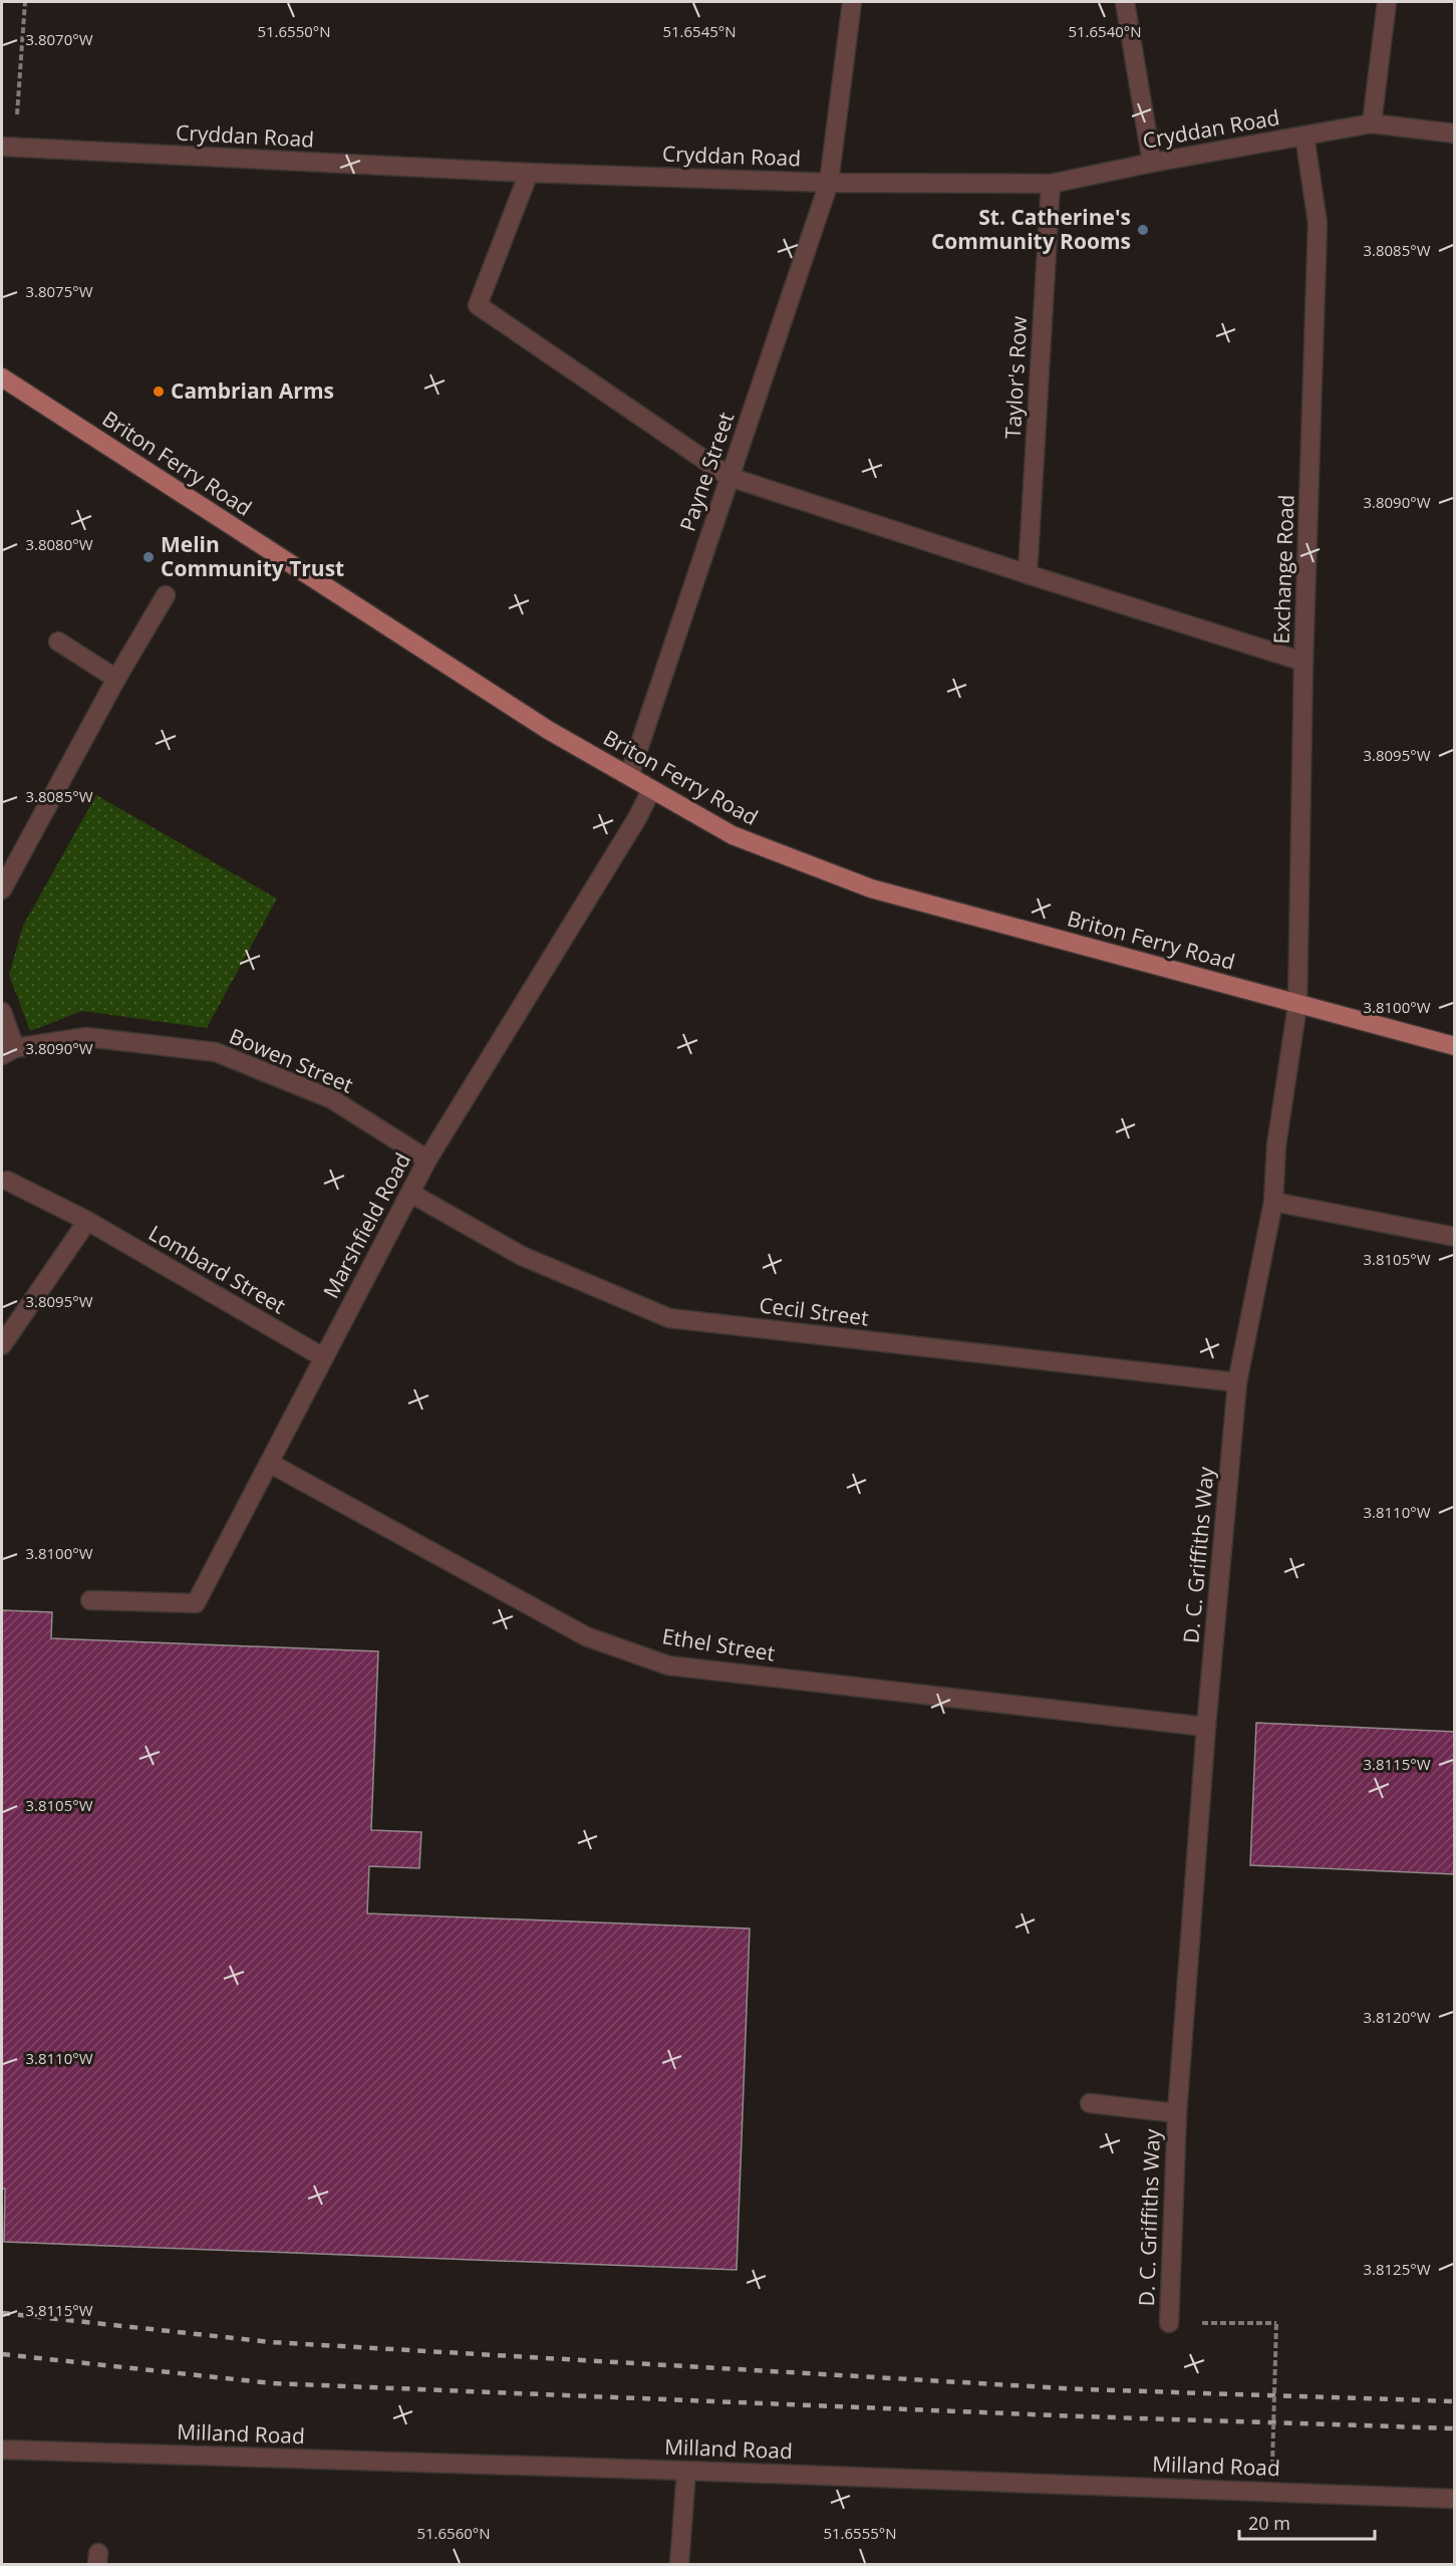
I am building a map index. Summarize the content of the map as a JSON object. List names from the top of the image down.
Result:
{
  "streets": {
    "main road": ["Briton Ferry Road"],
    "street": [
      "Cryddan Road",
      "Taylor's Row",
      "Payne Street",
      "Exchange Road",
      "Bowen Street",
      "Marshfield Road",
      "Lombard Street",
      "Cecil Street",
      "D. C. Griffiths Way",
      "Ethel Street",
      "Milland Road"
    ]
  },
  "crossings": [
    ["Cryddan Road", "Taylor's Row"],
    ["Cryddan Road", "Payne Street"],
    ["Cryddan Road", "Exchange Road"],
    ["Briton Ferry Road", "Payne Street"],
    ["Briton Ferry Road", "Exchange Road"],
    ["Briton Ferry Road", "Marshfield Road"],
    ["Briton Ferry Road", "D. C. Griffiths Way"],
    ["Exchange Road", "D. C. Griffiths Way"],
    ["Bowen Street", "Marshfield Road"],
    ["Marshfield Road", "Lombard Street"],
    ["Marshfield Road", "Cecil Street"],
    ["Marshfield Road", "Ethel Street"],
    ["Cecil Street", "D. C. Griffiths Way"],
    ["D. C. Griffiths Way", "Ethel Street"]
  ],
  "places": ["St. Catherine's Community Rooms", "Cambrian Arms", "Melin Community Trust"],
  "scale_bar": "20 m",
  "coordinates": [
    "51.6550°N",
    "51.6545°N",
    "51.6540°N",
    "3.8070°W",
    "3.8085°W",
    "3.8075°W",
    "3.8090°W",
    "3.8080°W",
    "3.8095°W",
    "3.8100°W",
    "3.8105°W",
    "3.8110°W",
    "3.8115°W",
    "3.8120°W",
    "3.8125°W",
    "51.6560°N",
    "51.6555°N"
  ]
}
